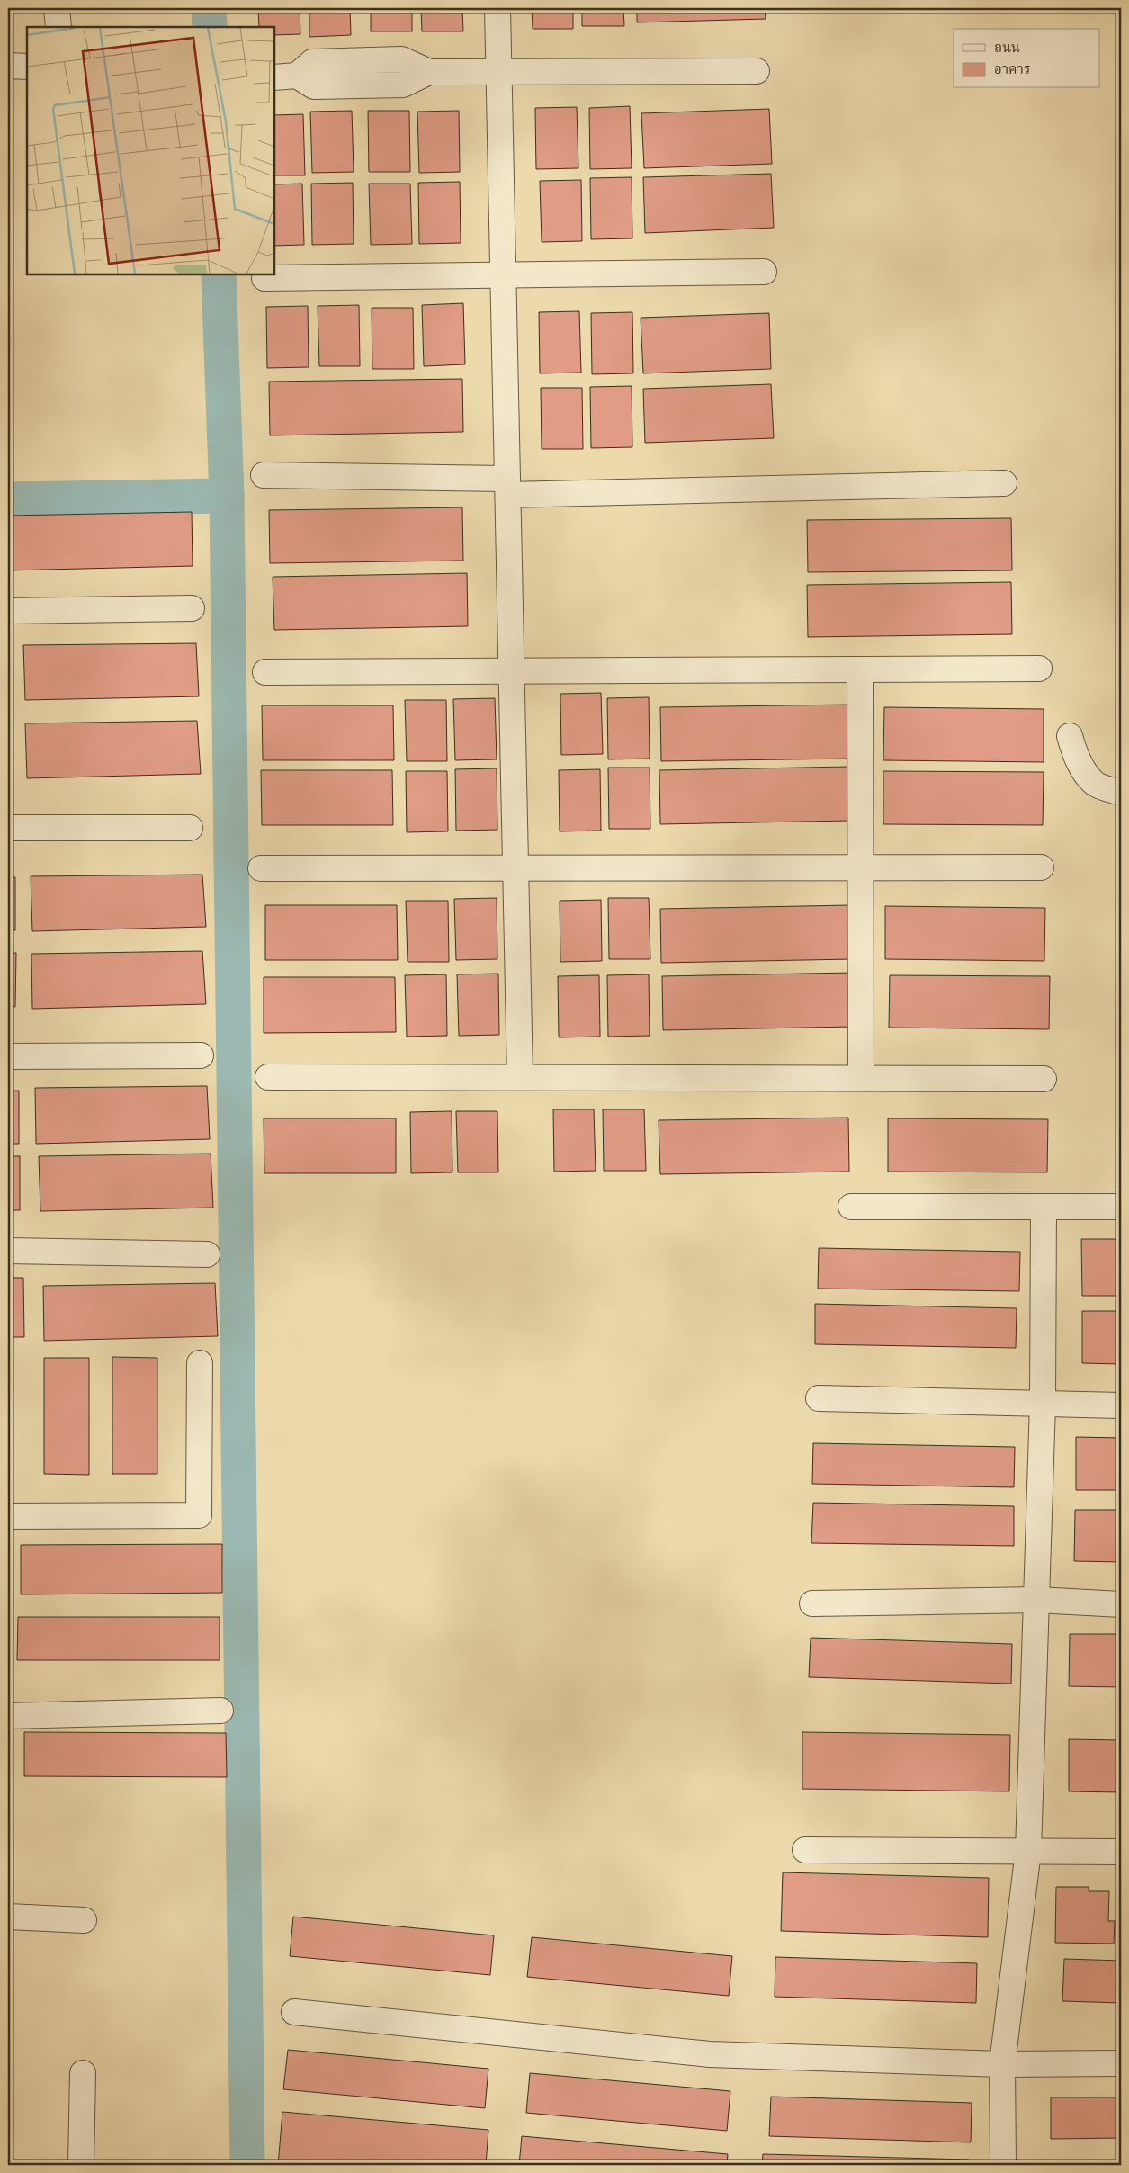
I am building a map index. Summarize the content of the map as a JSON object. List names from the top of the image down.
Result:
{
  "legend": ["ถนน", "อาคาร"]
}
